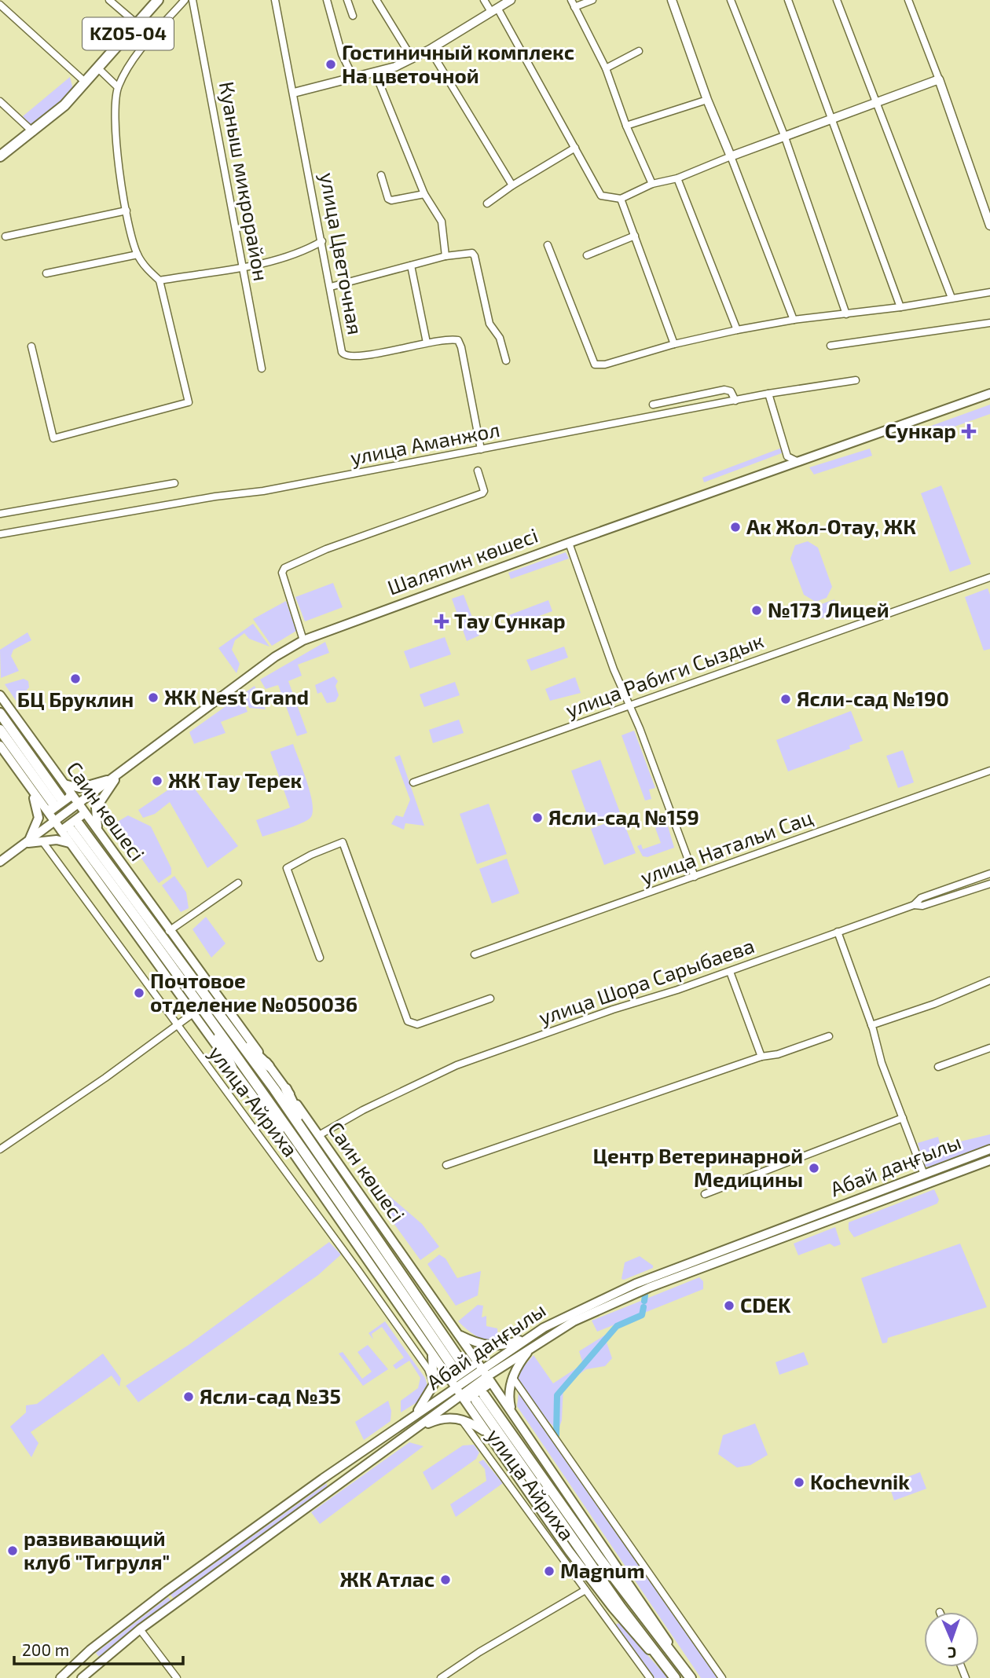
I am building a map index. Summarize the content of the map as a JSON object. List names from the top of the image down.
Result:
{
  "streets": {
    "main road": [
      "KZ05-04",
      "Шаляпин көшесі",
      "Саин көшесі",
      "Абай даңғылы"
    ],
    "street": [
      "Куаныш микрорайон",
      "улица Цветочная",
      "улица Аманжол",
      "улица Рабиги Сыздык",
      "улица Натальи Сац",
      "улица Шора Сарыбаева",
      "улица Айриха"
    ]
  },
  "crossings": [
    ["улица Цветочная", "улица Аманжол"],
    ["Шаляпин көшесі", "Саин көшесі"],
    ["Саин көшесі", "улица Шора Сарыбаева"],
    ["Саин көшесі", "улица Айриха"],
    ["Саин көшесі", "Абай даңғылы"]
  ],
  "places": {
    "other": [
      "Гостиничный комплекс На цветочной",
      "Ак Жол-Отау, ЖК",
      "№173 Лицей",
      "БЦ Бруклин",
      "ЖК Nest Grand",
      "Ясли-сад №190",
      "ЖК Тау Терек",
      "Ясли-сад №159",
      "Почтовое отделение №050036",
      "Центр Ветеринарной Медицины",
      "CDEK",
      "Ясли-сад №35",
      "Kochevnik",
      "развивающий клуб \"Тигруля\"",
      "Magnum",
      "ЖК Атлас"
    ],
    "health": ["Сункар", "Тау Сункар"]
  },
  "scale_bar": "200 m",
  "north": "bottom"
}
